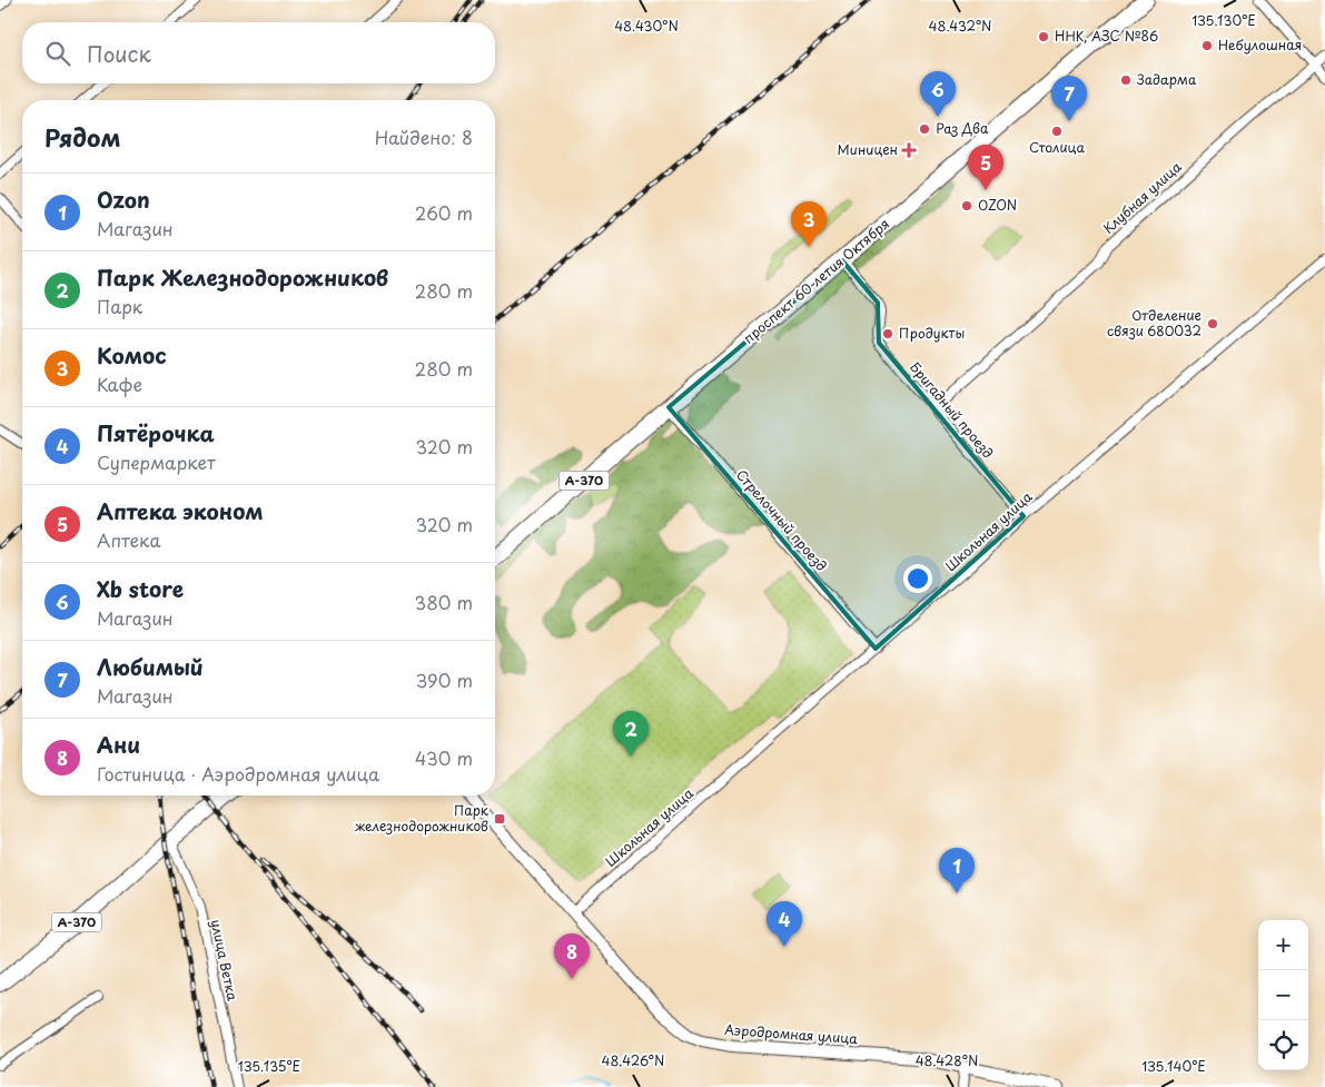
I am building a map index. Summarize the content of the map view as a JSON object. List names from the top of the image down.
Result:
{
  "streets": {
    "highway": ["проспект 60-летия Октября", "А-370"],
    "street": [
      "Клубная улица",
      "Бригадный проезд",
      "Стрелочный проезд",
      "Школьная улица",
      "улица Ветка",
      "Аэродромная улица"
    ]
  },
  "crossings": [
    ["Клубная улица", "Бригадный проезд"],
    ["проспект 60-летия Октября", "Бригадный проезд"],
    ["проспект 60-летия Октября", "Стрелочный проезд"],
    ["Бригадный проезд", "Школьная улица"],
    ["А-370", "улица Ветка"],
    ["Стрелочный проезд", "Школьная улица"],
    ["Школьная улица", "Аэродромная улица"]
  ],
  "places": {
    "other": [
      "ННК, АЗС №86",
      "Небулошная",
      "Задарма",
      "Раз Два",
      "Столица",
      "OZON",
      "Отделение связи 680032",
      "Продукты"
    ],
    "health": ["Миницен"],
    "transit": ["Парк железнодорожников"]
  },
  "page": {
    "search": "Поиск",
    "pins": [
      "6",
      "7",
      "5",
      "3",
      "2",
      "1",
      "4",
      "8"
    ],
    "heading": ["Рядом", "Найдено: 8"],
    "list": [
      {
        "mark": "1",
        "name": "Ozon",
        "note": "Магазин",
        "value": "260 m"
      },
      {
        "mark": "2",
        "name": "Парк Железнодорожников",
        "note": "Парк",
        "value": "280 m"
      },
      {
        "mark": "3",
        "name": "Комос",
        "note": "Кафе",
        "value": "280 m"
      },
      {
        "mark": "4",
        "name": "Пятёрочка",
        "note": "Супермаркет",
        "value": "320 m"
      },
      {
        "mark": "5",
        "name": "Аптека эконом",
        "note": "Аптека",
        "value": "320 m"
      },
      {
        "mark": "6",
        "name": "Xb store",
        "note": "Магазин",
        "value": "380 m"
      },
      {
        "mark": "7",
        "name": "Любимый",
        "note": "Магазин",
        "value": "390 m"
      },
      {
        "mark": "8",
        "name": "Ани",
        "note": "Гостиница · Аэродромная улица",
        "value": "430 m"
      }
    ],
    "map_buttons": ["+", "−"]
  },
  "coordinates": [
    "135.130°E",
    "48.430°N",
    "48.432°N",
    "48.426°N",
    "48.428°N",
    "135.135°E",
    "135.140°E"
  ]
}
